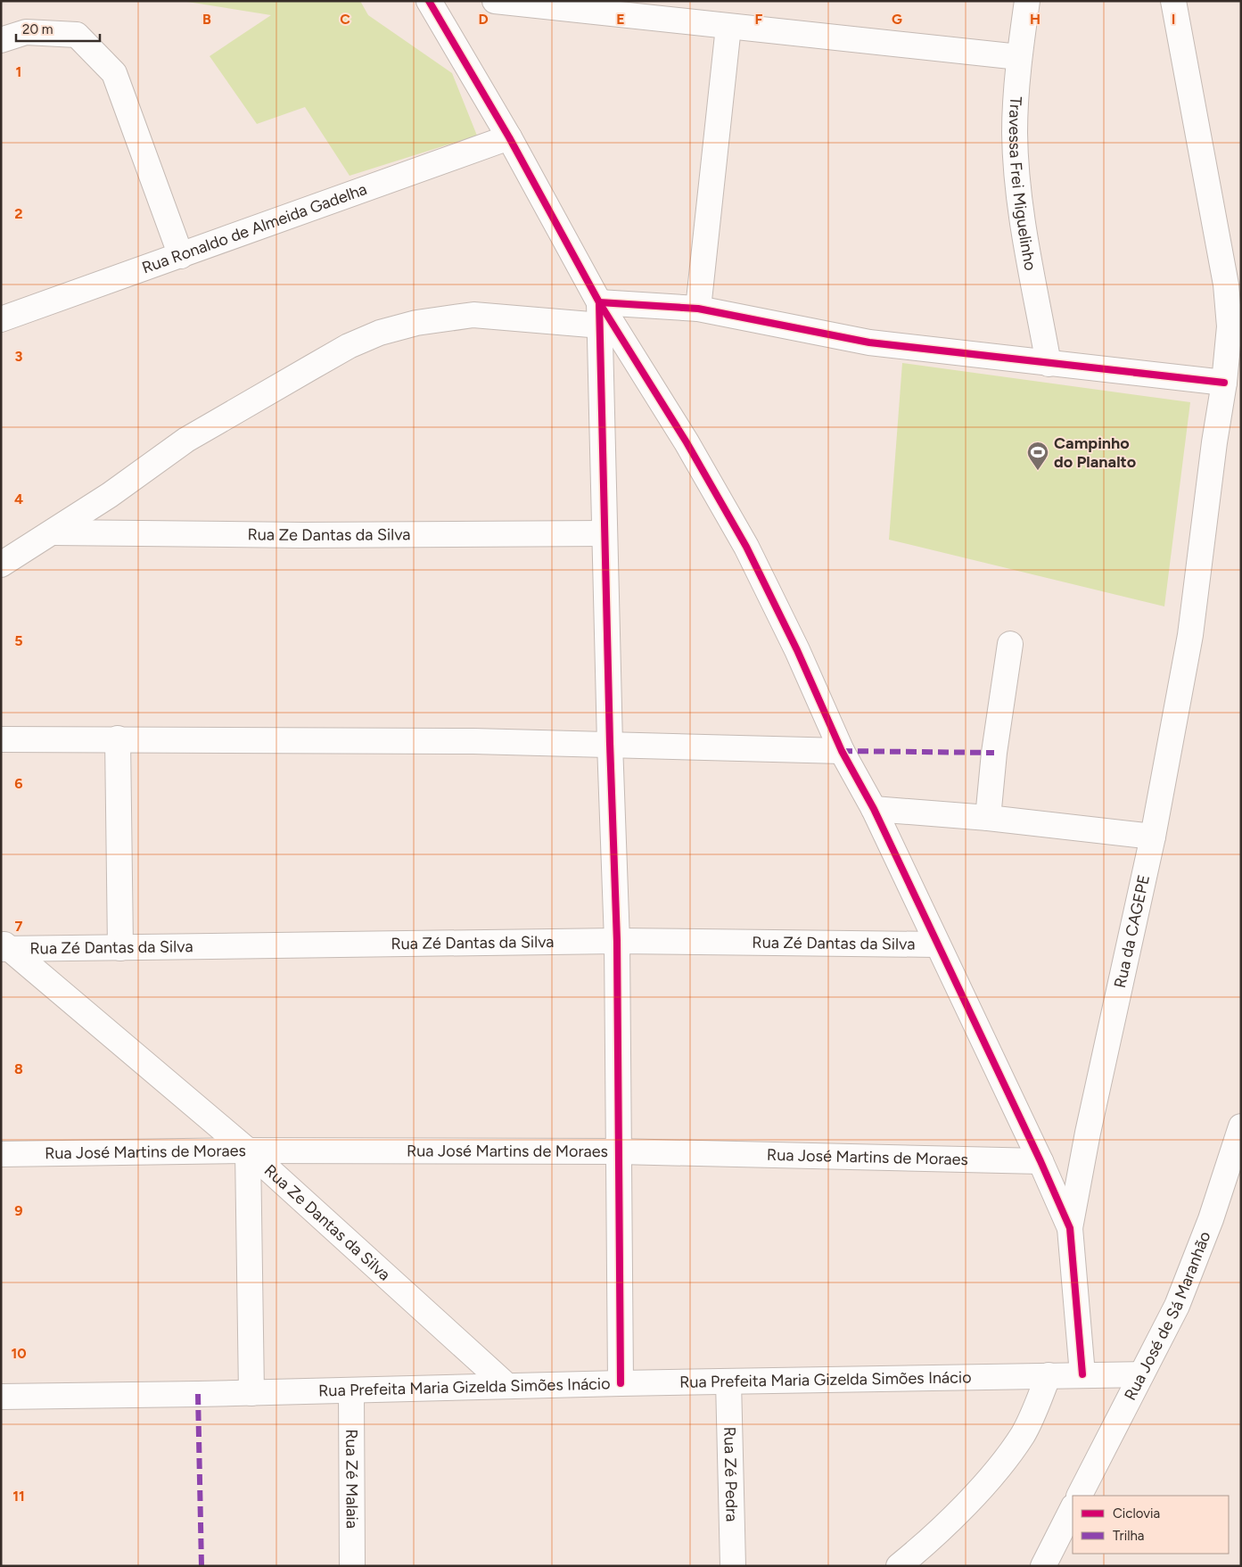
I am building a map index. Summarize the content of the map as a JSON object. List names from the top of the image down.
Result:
{
  "streets": {
    "street": [
      "Travessa Frei Miguelinho",
      "Rua Ronaldo de Almeida Gadelha",
      "Rua Ze Dantas da Silva",
      "Rua da CAGEPE",
      "Rua Zé Dantas da Silva",
      "Rua José Martins de Moraes",
      "Rua José de Sá Maranhão",
      "Rua Prefeita Maria Gizelda Simões Inácio",
      "Rua Zé Pedra",
      "Rua Zé Malaia"
    ]
  },
  "crossings": [
    ["Rua Ze Dantas da Silva", "Rua Zé Dantas da Silva"],
    ["Rua Ze Dantas da Silva", "Rua José Martins de Moraes"],
    ["Rua Ze Dantas da Silva", "Rua Prefeita Maria Gizelda Simões Inácio"],
    ["Rua José de Sá Maranhão", "Rua Prefeita Maria Gizelda Simões Inácio"],
    ["Rua Prefeita Maria Gizelda Simões Inácio", "Rua Zé Pedra"],
    ["Rua Prefeita Maria Gizelda Simões Inácio", "Rua Zé Malaia"]
  ],
  "places": {
    "sports": ["Campinho do Planalto"]
  },
  "legend": ["Ciclovia", "Trilha"],
  "scale_bar": "20 m",
  "grid": {
    "columns": [
      "B",
      "C",
      "D",
      "E",
      "F",
      "G",
      "H",
      "I"
    ],
    "rows": [
      "1",
      "2",
      "3",
      "4",
      "5",
      "6",
      "7",
      "8",
      "9",
      "10",
      "11"
    ]
  }
}
